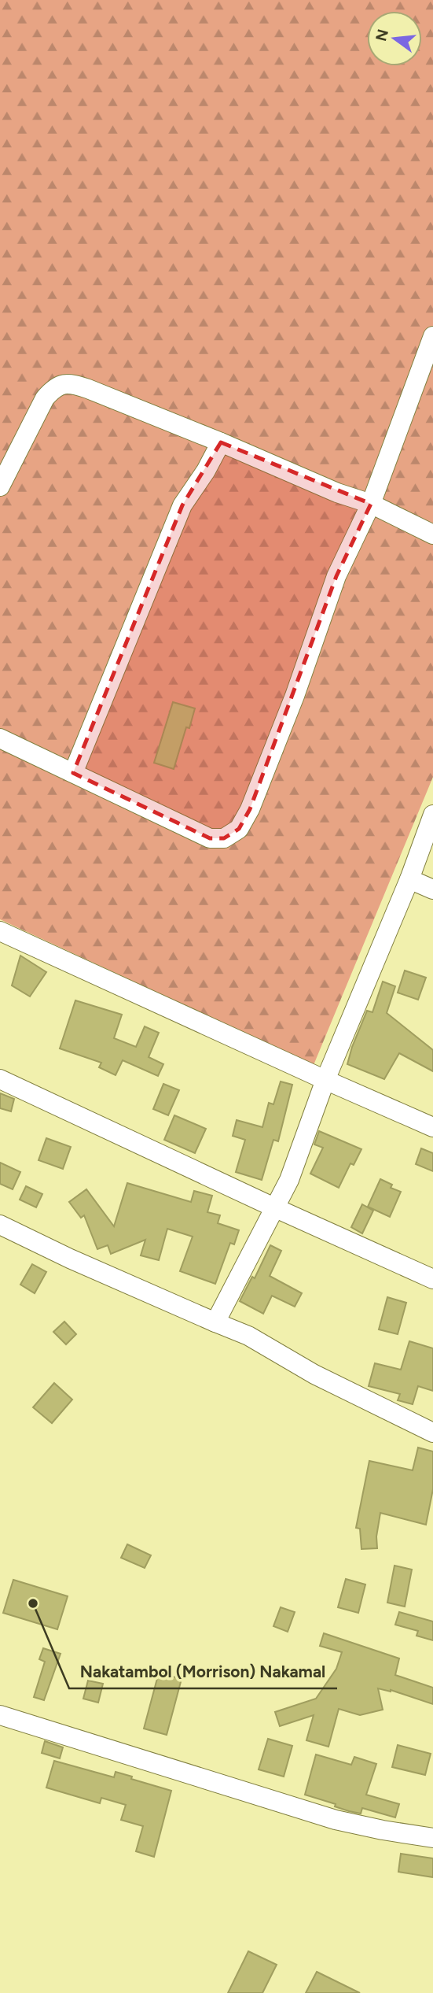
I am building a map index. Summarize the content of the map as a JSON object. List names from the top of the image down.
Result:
{
  "places": ["Nakatambol (Morrison) Nakamal"],
  "north": "left"
}
